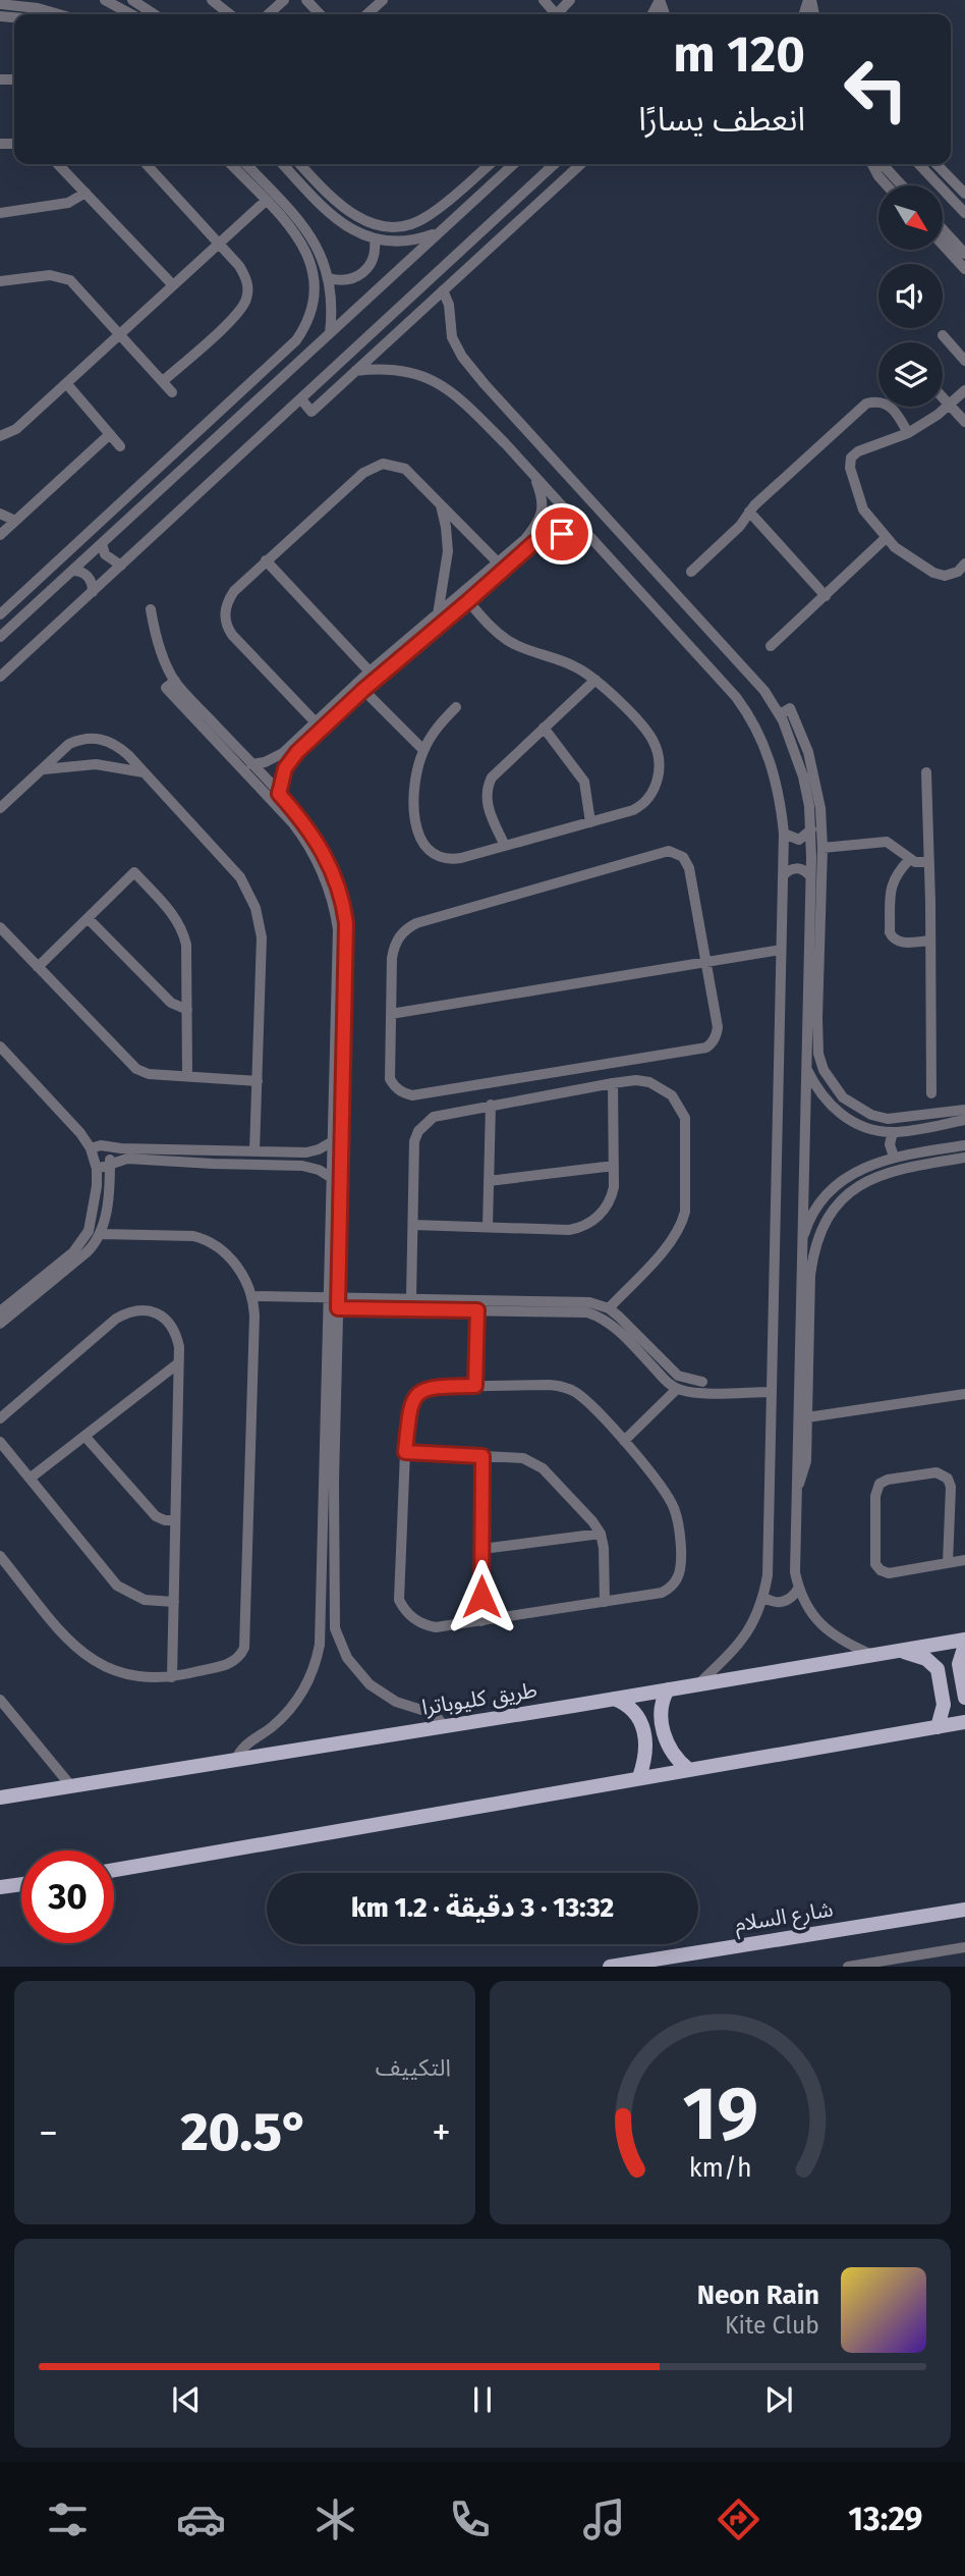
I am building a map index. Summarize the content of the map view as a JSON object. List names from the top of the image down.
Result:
{
  "streets": {
    "main road": ["طريق كليوباترا", "شارع السلام"]
  },
  "north": "bottom right",
  "page": {
    "turn": ["120 m", "انعطف يسارًا"],
    "limit": "30",
    "trip": "13:32 · 3 دقيقة · 1.2 km",
    "tile": "التكييف",
    "heat": ["−", "20.5°", "+"],
    "song": ["Neon Rain", "Kite Club"],
    "tabs": "13:29",
    "gauge": ["19", "km/h"]
  }
}
